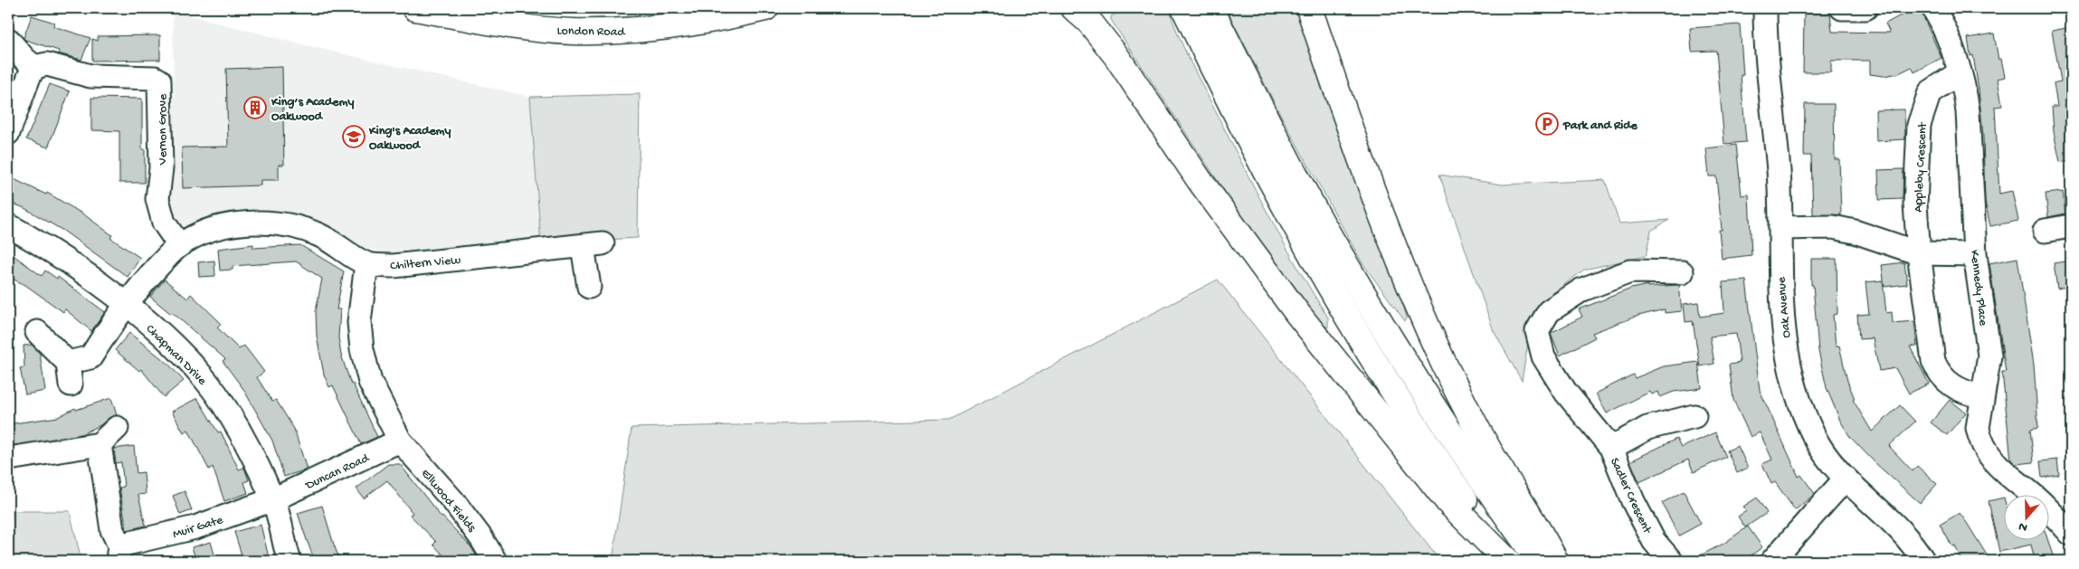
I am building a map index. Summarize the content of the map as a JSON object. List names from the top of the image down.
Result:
{
  "streets": {
    "main road": ["London Road"],
    "street": [
      "Vernon Grove",
      "Appleby Crescent",
      "Chiltern View",
      "Kennedy Place",
      "Oak Avenue",
      "Chapman Drive",
      "Duncan Road",
      "Sadler Crescent",
      "Ellwood Fields",
      "Muir Gate"
    ]
  },
  "crossings": [
    ["Vernon Grove", "Chiltern View"],
    ["Appleby Crescent", "Kennedy Place"],
    ["Chiltern View", "Chapman Drive"],
    ["Chiltern View", "Ellwood Fields"],
    ["Chapman Drive", "Duncan Road"],
    ["Chapman Drive", "Muir Gate"],
    ["Duncan Road", "Ellwood Fields"],
    ["Duncan Road", "Muir Gate"]
  ],
  "places": {
    "building": ["King’s Academy Oakwood"],
    "parking": ["Park and Ride"],
    "school or university": ["King's Academy Oakwood"]
  },
  "north": "bottom"
}
